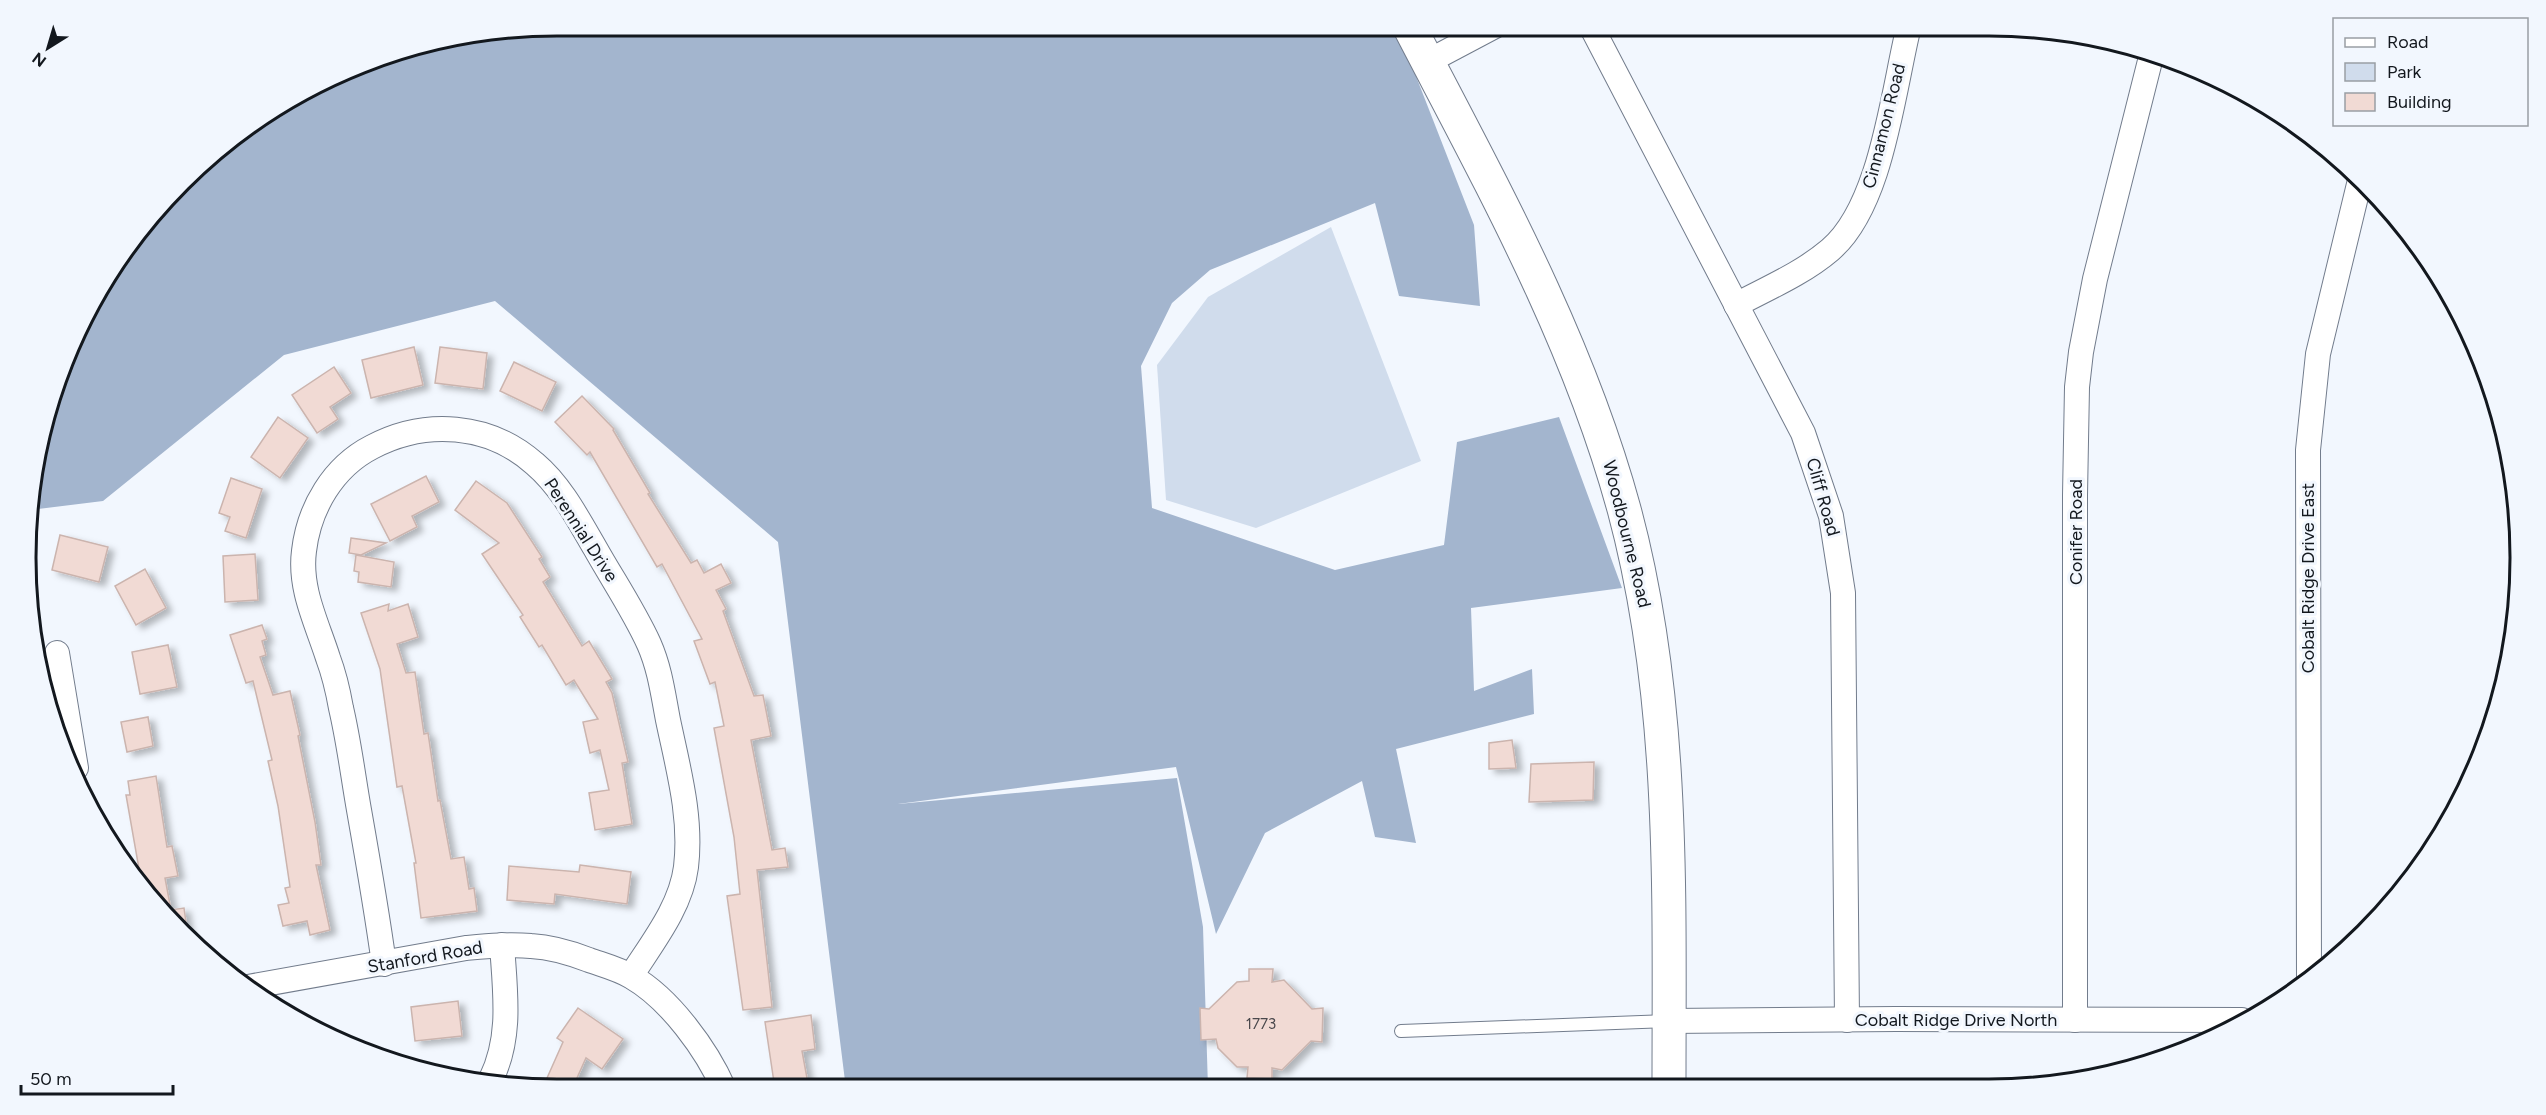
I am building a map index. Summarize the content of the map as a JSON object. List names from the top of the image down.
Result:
{
  "streets": {
    "main road": ["Woodbourne Road"],
    "street": [
      "Cinnamon Road",
      "Cliff Road",
      "Perennial Drive",
      "Conifer Road",
      "Cobalt Ridge Drive East",
      "Stanford Road",
      "Cobalt Ridge Drive North"
    ]
  },
  "crossings": [
    ["Cinnamon Road", "Cliff Road"],
    ["Cliff Road", "Cobalt Ridge Drive North"],
    ["Perennial Drive", "Stanford Road"],
    ["Conifer Road", "Cobalt Ridge Drive North"],
    ["Woodbourne Road", "Cobalt Ridge Drive North"]
  ],
  "house_numbers": ["1773"],
  "legend": ["Road", "Park", "Building"],
  "scale_bar": "50 m",
  "north": "bottom left"
}
